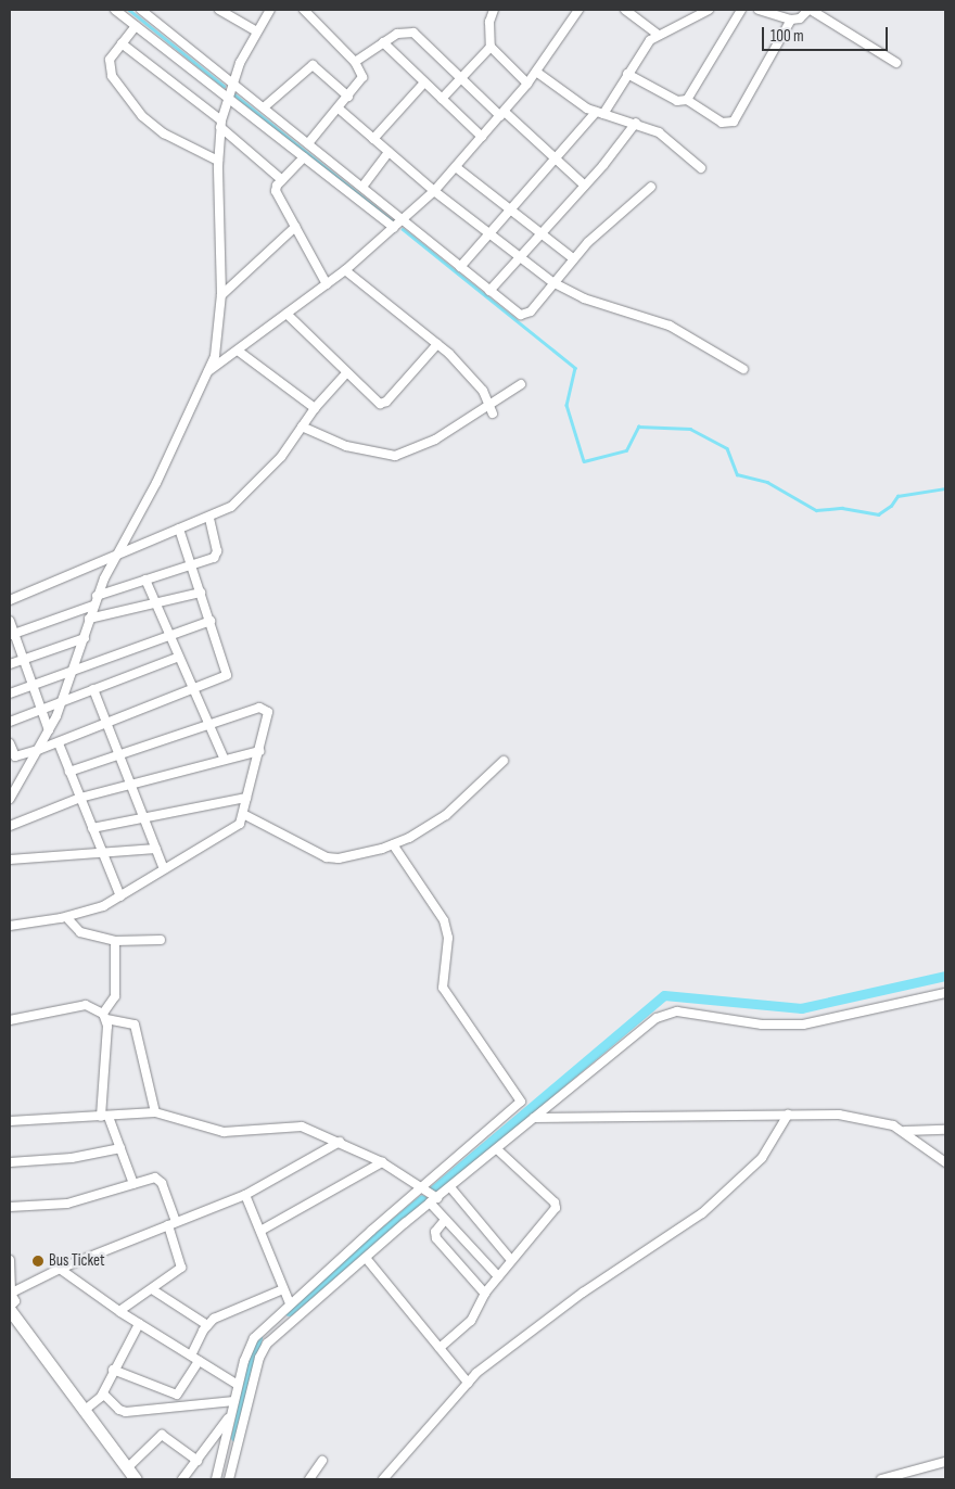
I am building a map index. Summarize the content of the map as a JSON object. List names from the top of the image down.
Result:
{
  "places": ["Bus Ticket"],
  "scale_bar": "100 m"
}
